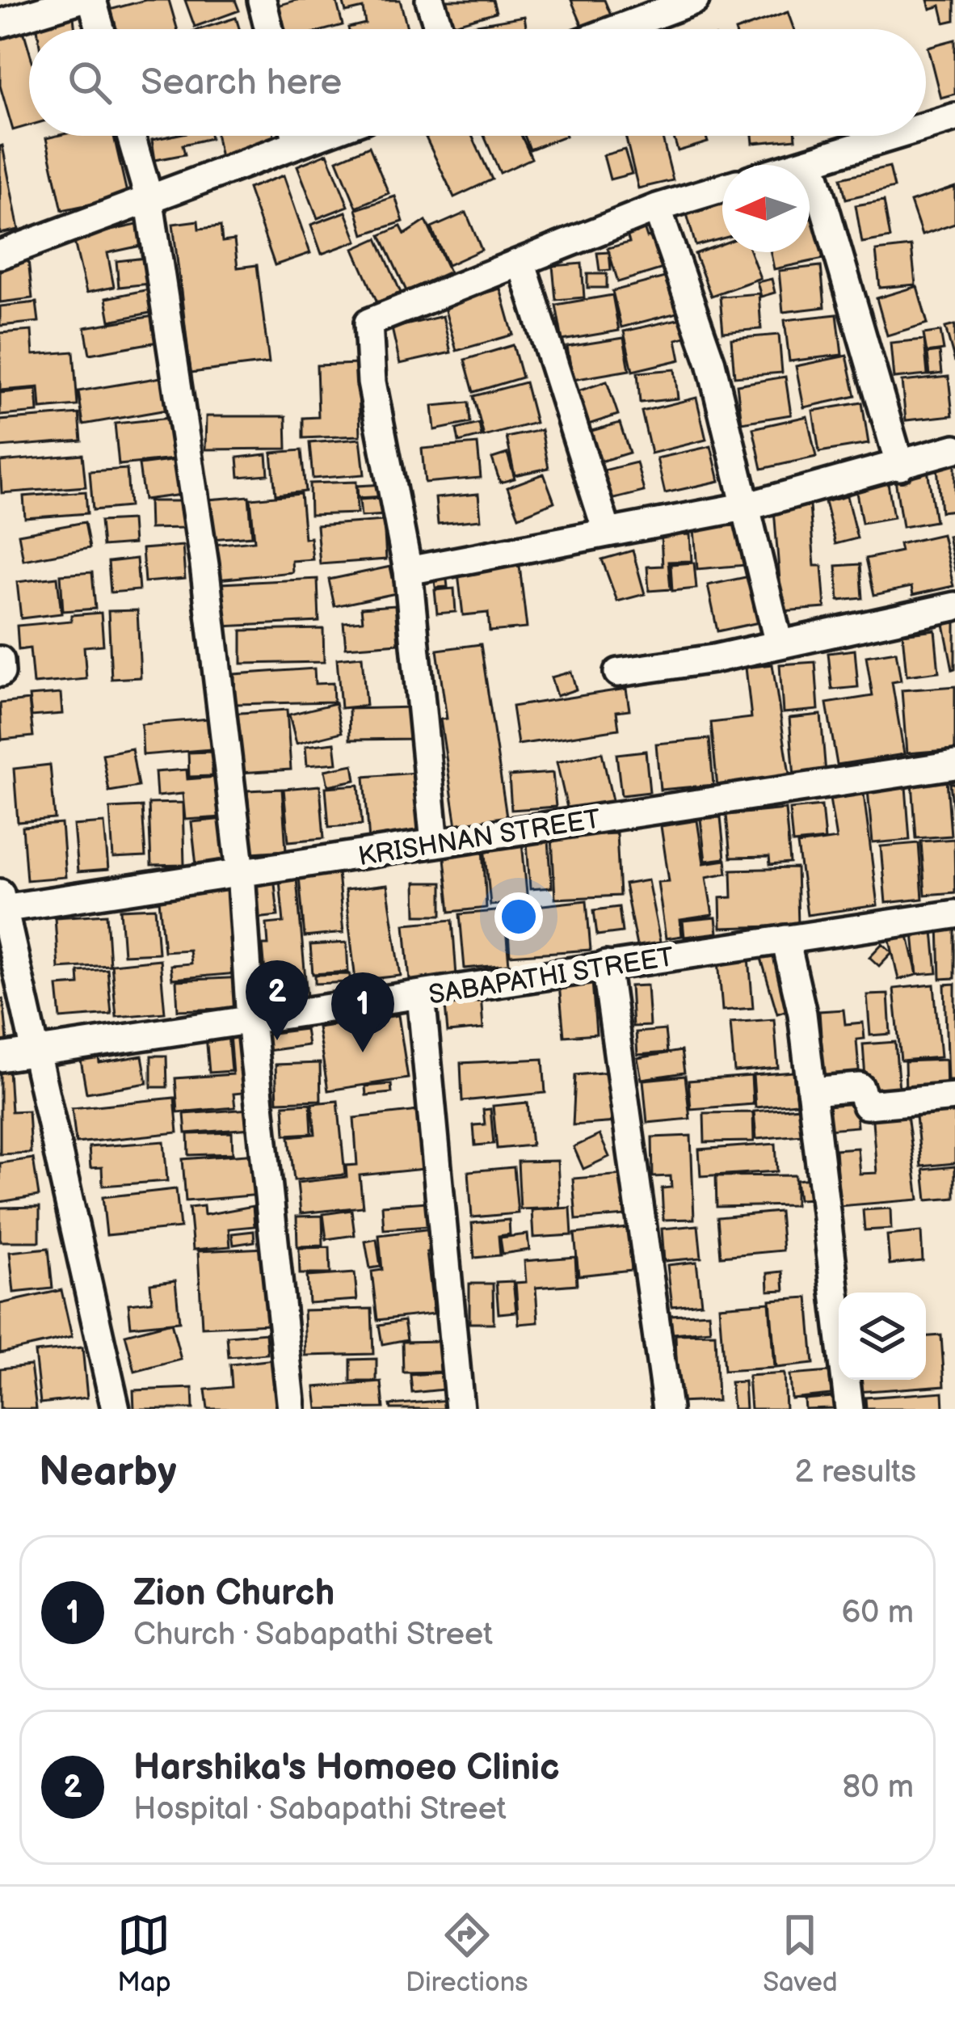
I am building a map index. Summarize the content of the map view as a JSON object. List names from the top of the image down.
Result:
{
  "streets": {
    "street": ["KRISHNAN STREET", "SABAPATHI STREET"]
  },
  "north": "left",
  "page": {
    "search": "Search here",
    "pins": ["2", "1"],
    "heading": ["Nearby", "2 results"],
    "list": [
      {
        "mark": "1",
        "name": "Zion Church",
        "note": "Church · Sabapathi Street",
        "value": "60 m"
      },
      {
        "mark": "2",
        "name": "Harshika's Homoeo Clinic",
        "note": "Hospital · Sabapathi Street",
        "value": "80 m"
      }
    ],
    "nav": ["Map", "Directions", "Saved"]
  }
}
